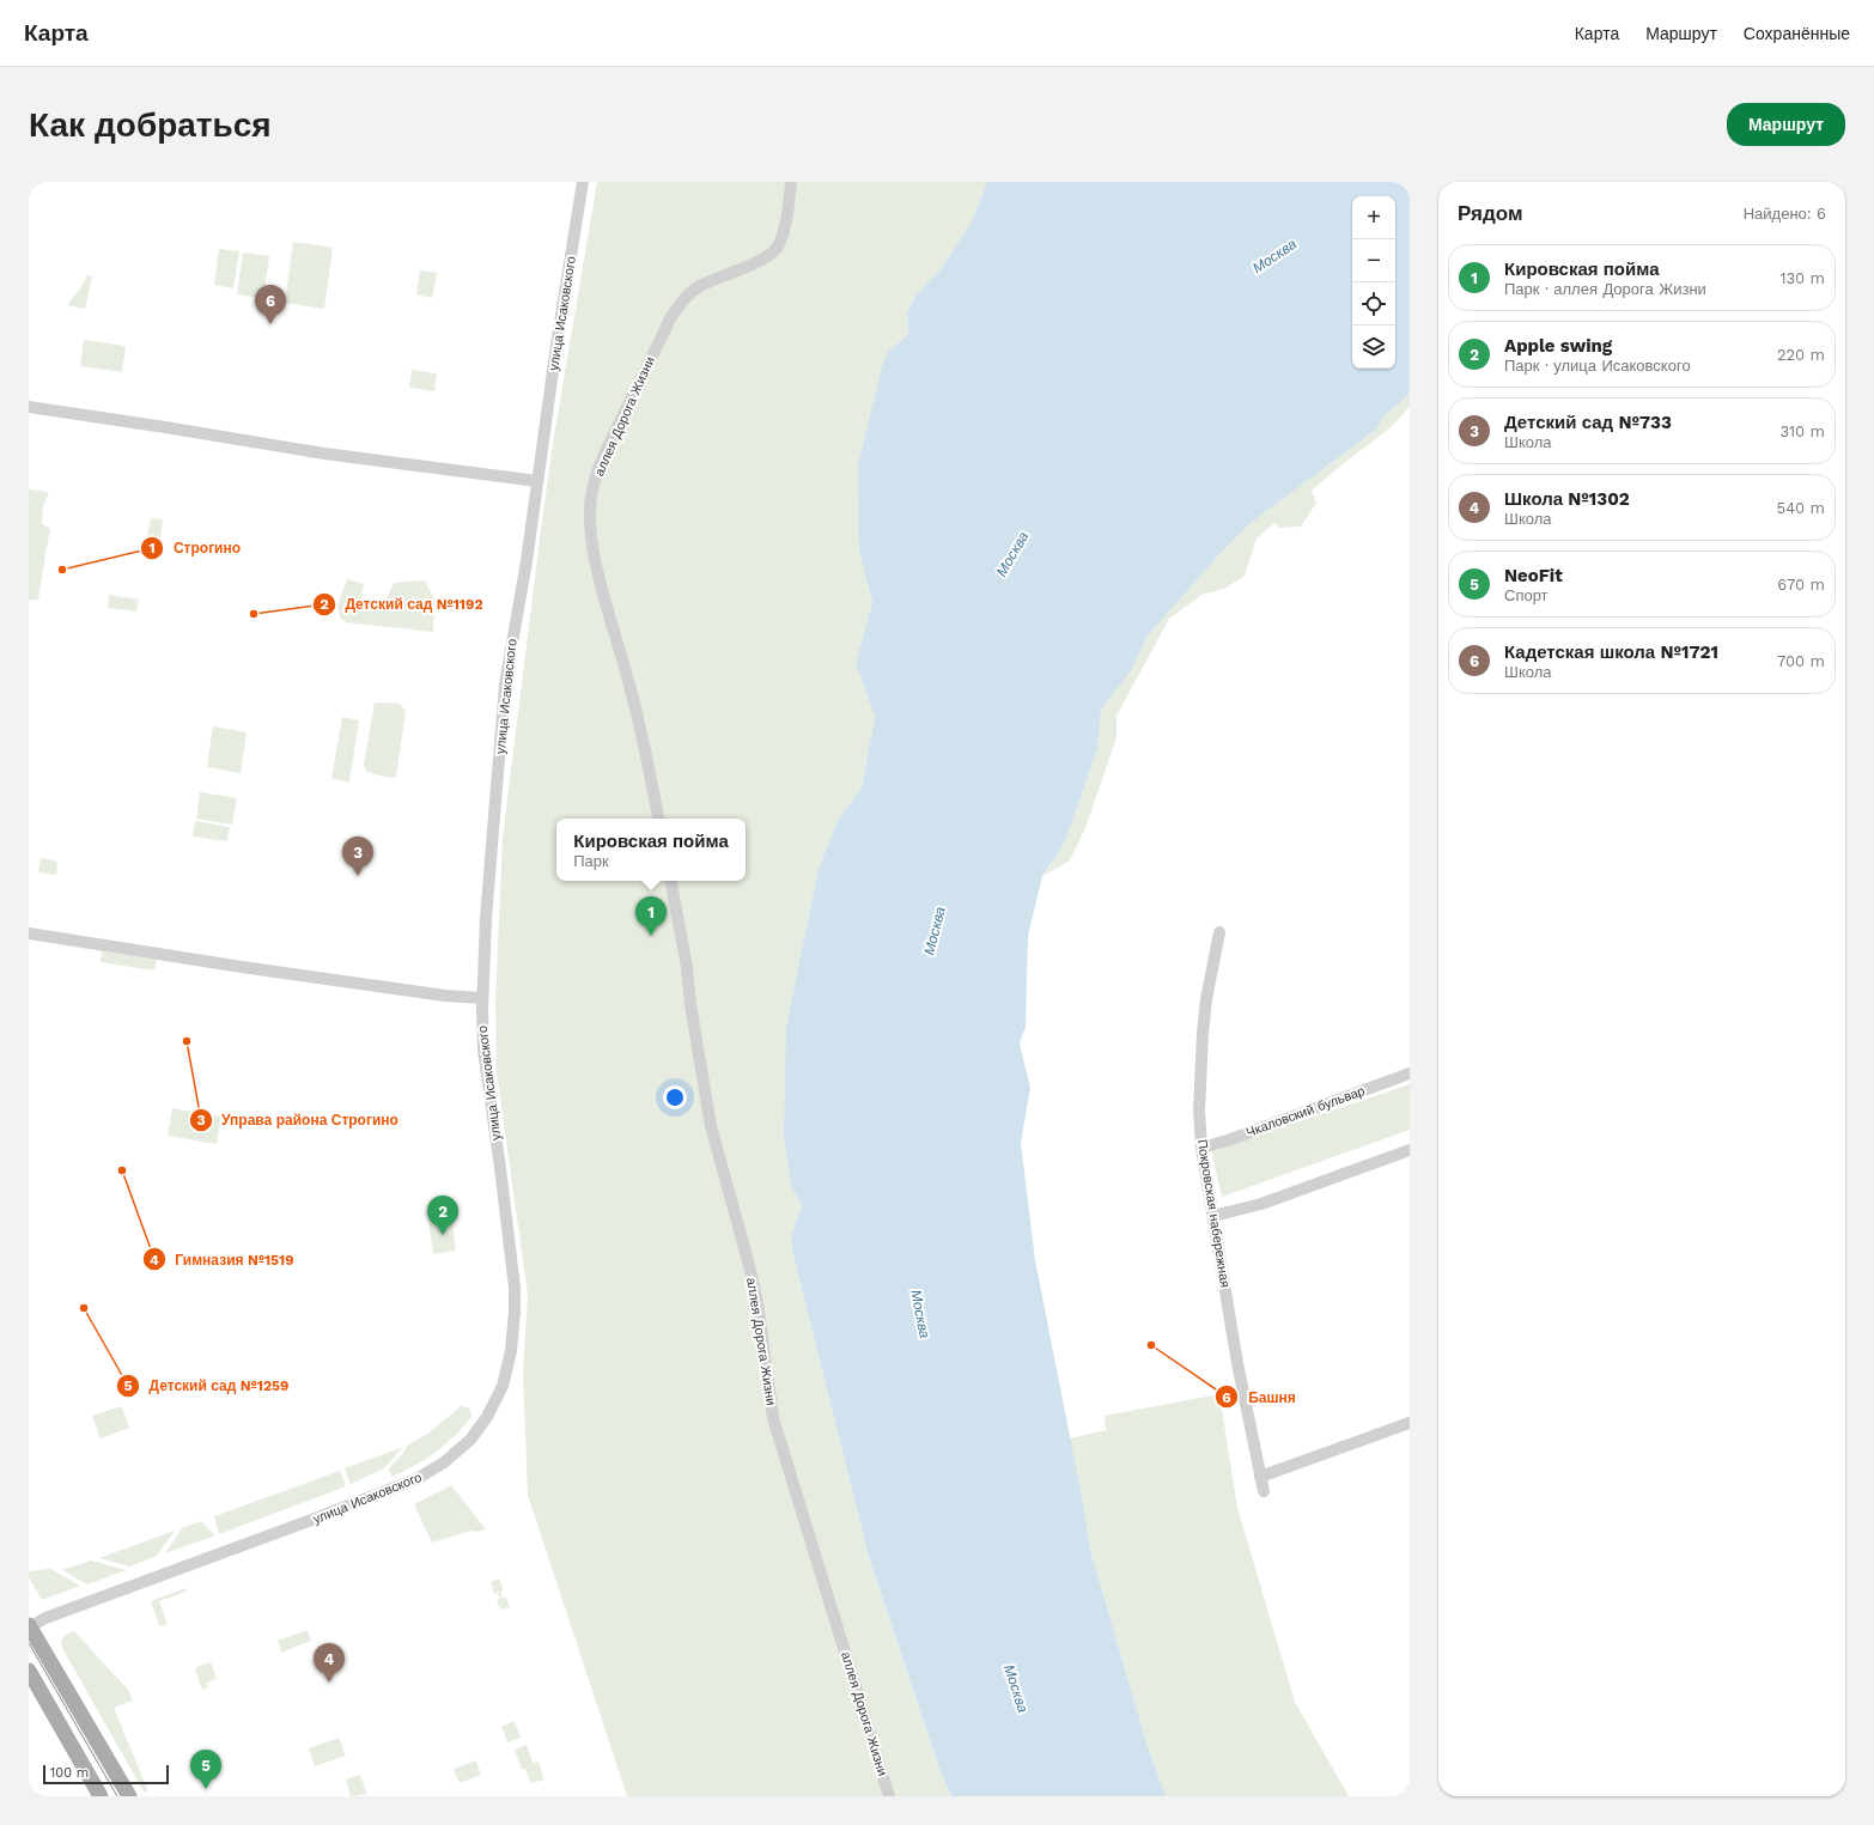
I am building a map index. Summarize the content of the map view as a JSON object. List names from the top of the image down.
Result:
{
  "streets": {
    "street": [
      "улица Исаковского",
      "аллея Дорога Жизни",
      "Чкаловский бульвар",
      "Покровская набережная"
    ]
  },
  "crossings": [
    ["Чкаловский бульвар", "Покровская набережная"]
  ],
  "water": ["Москва"],
  "places": [
    "Строгино",
    "Детский сад №1192",
    "Управа района Строгино",
    "Гимназия №1519",
    "Детский сад №1259",
    "Башня"
  ],
  "scale_bar": "100 m",
  "page": {
    "header": "Карта",
    "nav": ["Карта", "Маршрут", "Сохранённые"],
    "buttons": "Маршрут",
    "title": "Как добраться",
    "heading": ["Рядом", "Найдено: 6"],
    "map_buttons": ["+", "−"],
    "list": [
      {
        "mark": "1",
        "name": "Кировская пойма",
        "note": "Парк · аллея Дорога Жизни",
        "value": "130 m"
      },
      {
        "mark": "2",
        "name": "Apple swing",
        "note": "Парк · улица Исаковского",
        "value": "220 m"
      },
      {
        "mark": "3",
        "name": "Детский сад №733",
        "note": "Школа",
        "value": "310 m"
      },
      {
        "mark": "4",
        "name": "Школа №1302",
        "note": "Школа",
        "value": "540 m"
      },
      {
        "mark": "5",
        "name": "NeoFit",
        "note": "Спорт",
        "value": "670 m"
      },
      {
        "mark": "6",
        "name": "Кадетская школа №1721",
        "note": "Школа",
        "value": "700 m"
      }
    ],
    "pins": [
      "6",
      "3",
      "1",
      "2",
      "4",
      "5"
    ],
    "popup": ["Кировская пойма", "Парк"],
    "scale": "100 m"
  }
}
